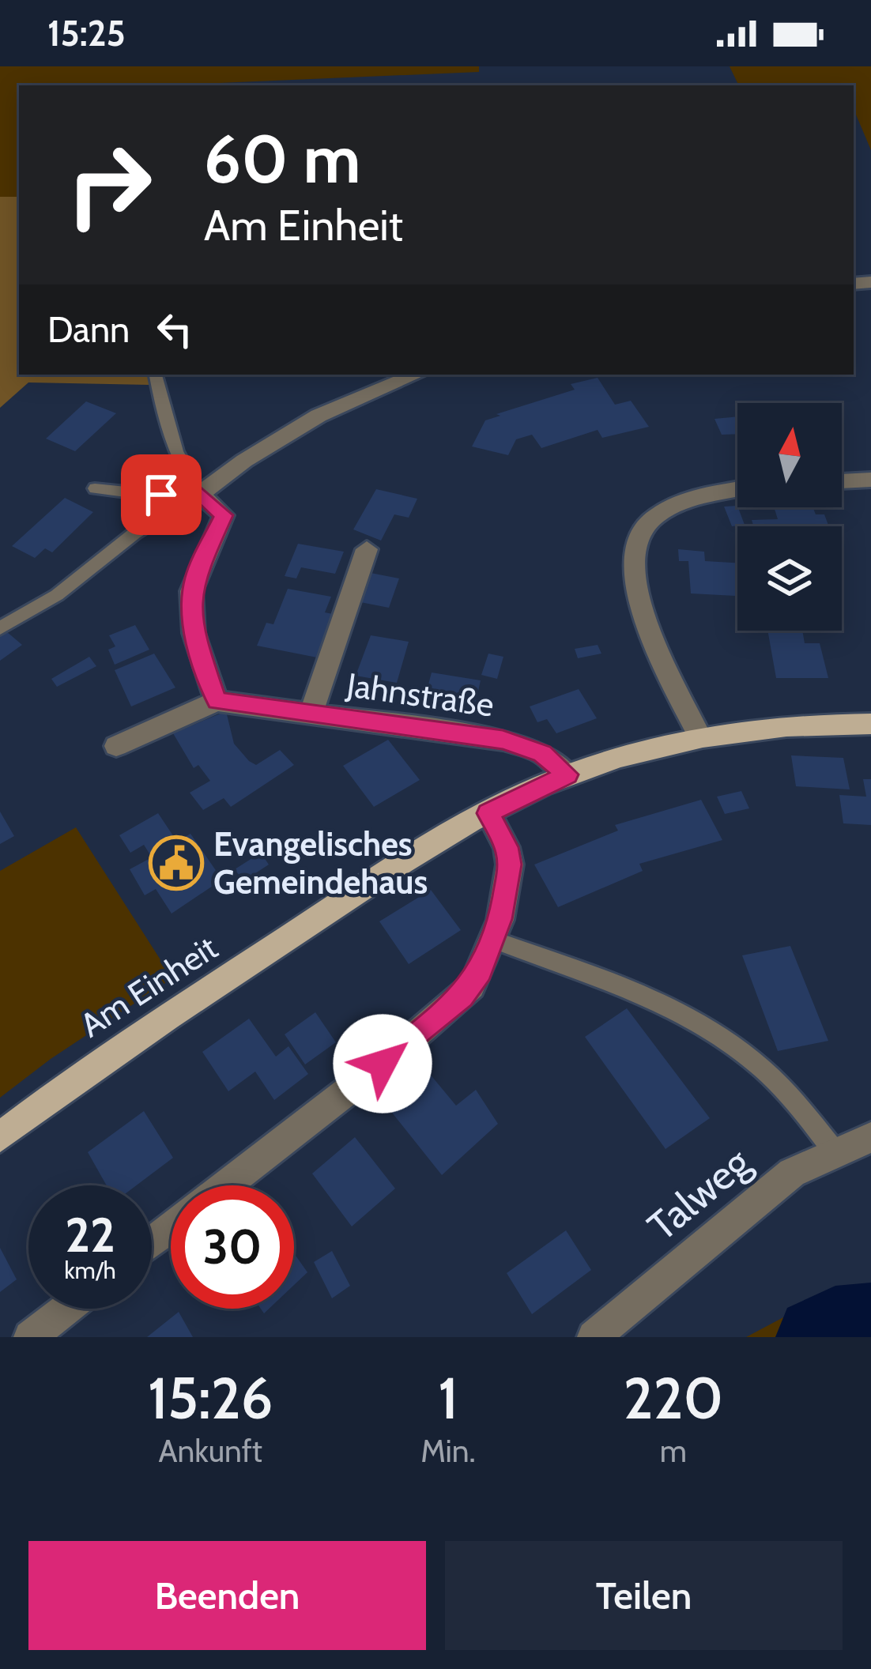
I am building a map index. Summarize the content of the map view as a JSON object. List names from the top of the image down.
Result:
{
  "streets": {
    "main road": ["Am Einheit"],
    "street": ["Jahnstraße", "Talweg"]
  },
  "crossings": [
    ["Jahnstraße", "Am Einheit"]
  ],
  "places": {
    "public building": ["Evangelisches Gemeindehaus"]
  },
  "north": "top",
  "page": {
    "status": "15:25",
    "turn": ["60 m", "Am Einheit"],
    "then": "Dann",
    "speed": "22 km/h",
    "limit": "30",
    "eta": [
      "15:26",
      "Ankunft",
      "1",
      "Min.",
      "220",
      "m"
    ],
    "buttons": ["Beenden", "Teilen"]
  }
}
